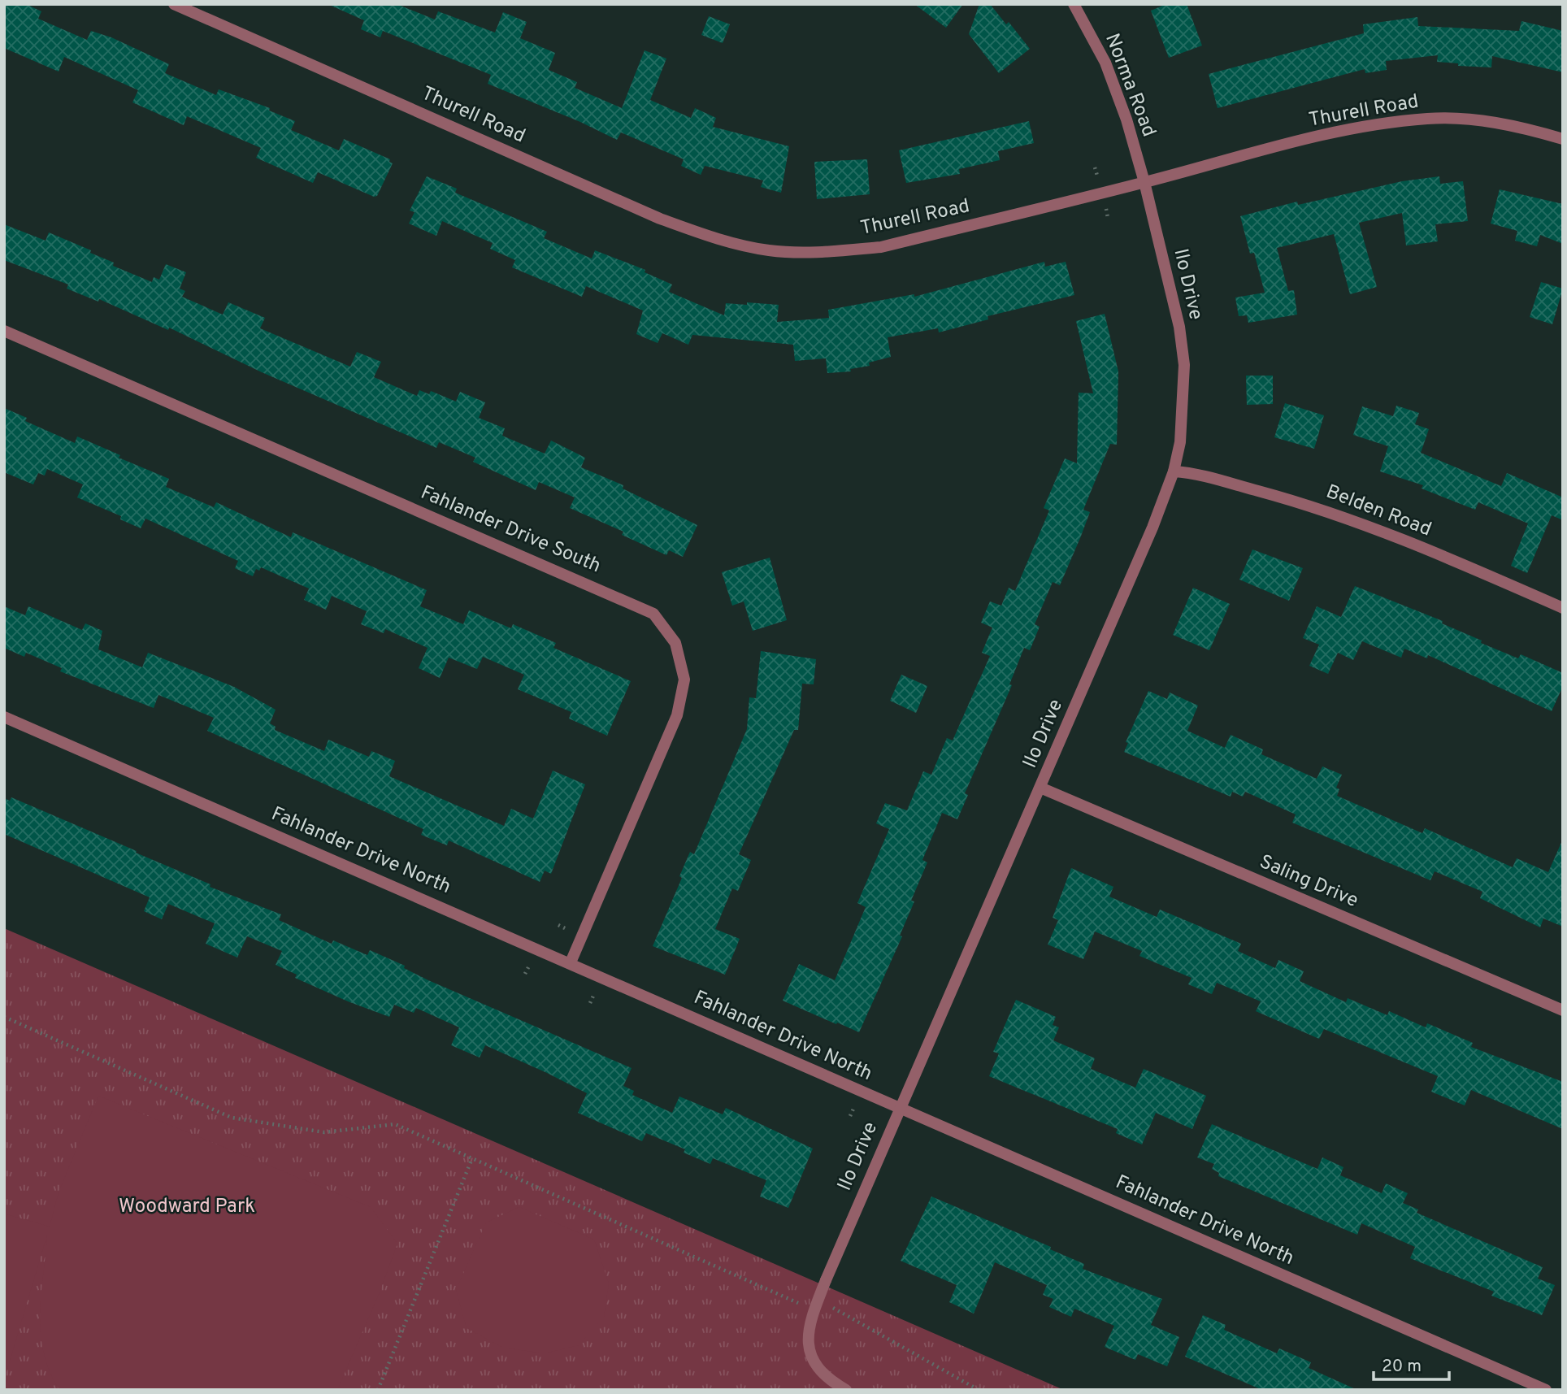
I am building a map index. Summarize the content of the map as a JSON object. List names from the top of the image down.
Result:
{
  "streets": {
    "street": [
      "Norma Road",
      "Thurell Road",
      "Ilo Drive",
      "Belden Road",
      "Fahlander Drive South",
      "Fahlander Drive North",
      "Saling Drive"
    ]
  },
  "crossings": [
    ["Norma Road", "Thurell Road"],
    ["Norma Road", "Ilo Drive"],
    ["Thurell Road", "Ilo Drive"],
    ["Ilo Drive", "Belden Road"],
    ["Ilo Drive", "Fahlander Drive North"],
    ["Ilo Drive", "Saling Drive"],
    ["Fahlander Drive South", "Fahlander Drive North"]
  ],
  "parks": ["Woodward Park"],
  "scale_bar": "20 m"
}
